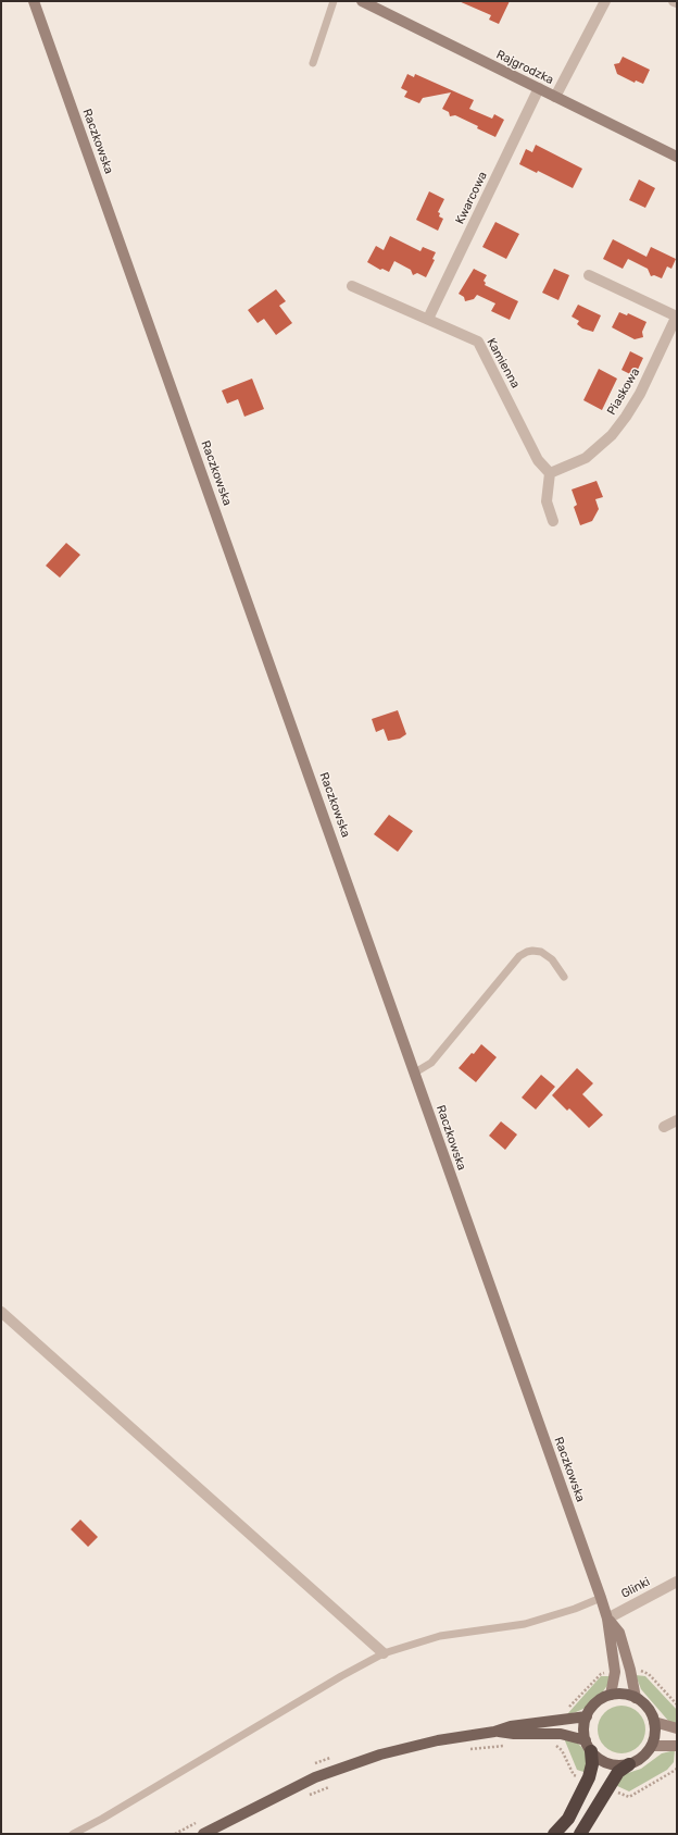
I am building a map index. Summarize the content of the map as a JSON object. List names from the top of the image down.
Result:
{
  "streets": {
    "street": [
      "Rajgrodzka",
      "Raczkowska",
      "Kwarcowa",
      "Kamienna",
      "Piaskowa",
      "Glinki"
    ]
  },
  "crossings": [
    ["Rajgrodzka", "Kwarcowa"],
    ["Raczkowska", "Glinki"],
    ["Kwarcowa", "Kamienna"],
    ["Kamienna", "Piaskowa"]
  ]
}
